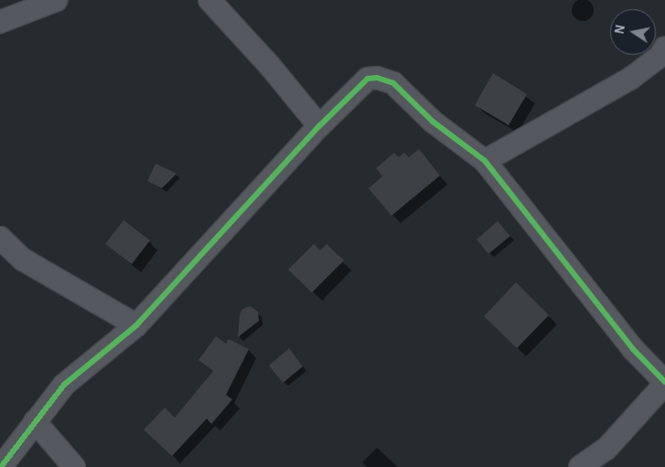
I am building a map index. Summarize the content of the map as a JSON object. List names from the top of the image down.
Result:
{
  "north": "left"
}
